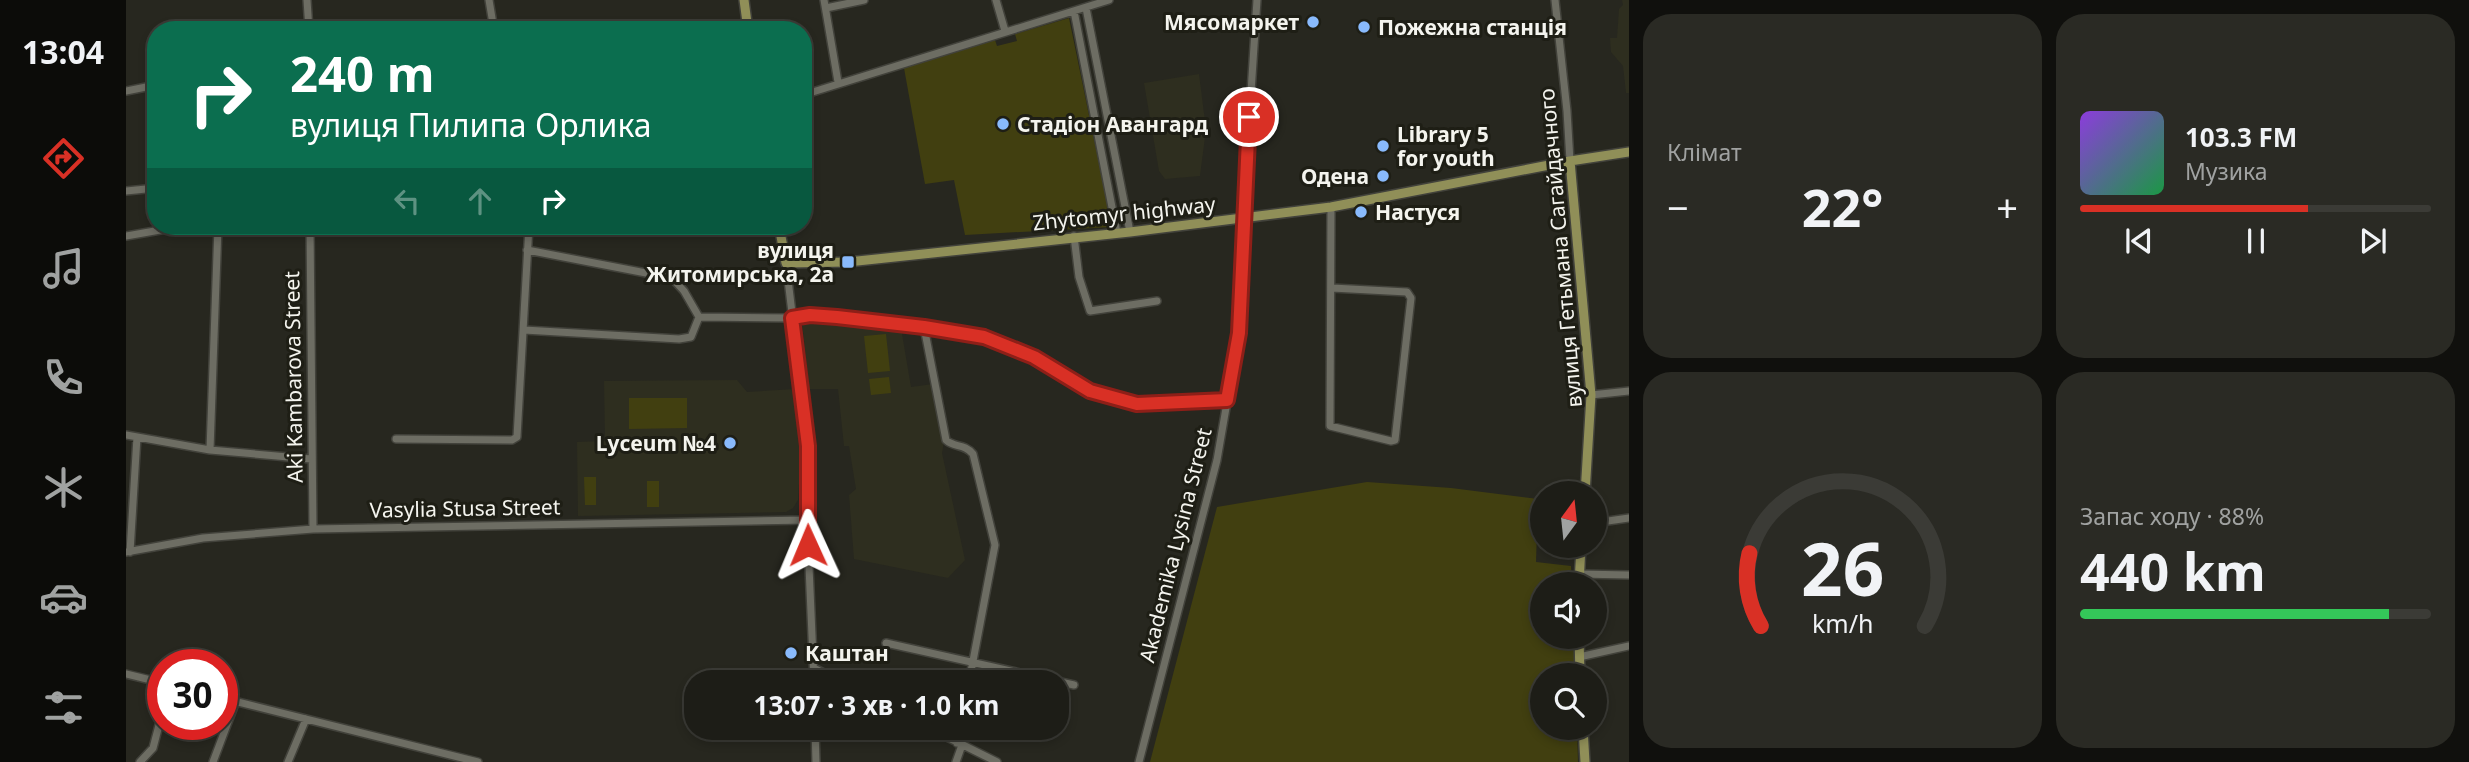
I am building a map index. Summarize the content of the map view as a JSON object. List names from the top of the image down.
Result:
{
  "streets": {
    "main road": ["Zhytomyr highway", "вулиця Гетьмана Сагайдачного"],
    "street": ["Aki Kambarova Street", "Vasylia Stusa Street", "Akademika Lysina Street"]
  },
  "crossings": [
    ["Zhytomyr highway", "вулиця Гетьмана Сагайдачного"],
    ["Zhytomyr highway", "Akademika Lysina Street"],
    ["Aki Kambarova Street", "Vasylia Stusa Street"]
  ],
  "places": {
    "other": [
      "Мясомаркет",
      "Пожежна станція",
      "Стадіон Авангард",
      "Library 5 for youth",
      "Одена",
      "Настуся",
      "Lyceum №4",
      "Каштан"
    ],
    "transit": ["вулиця Житомирська, 2а"]
  },
  "north": "top",
  "page": {
    "tabs": "13:04",
    "tile": [
      "Клімат",
      ["Запас ходу · 88%", "440 km"]
    ],
    "turn": ["240 m", "вулиця Пилипа Орлика"],
    "song": ["103.3 FM", "Музика"],
    "heat": ["−", "22°", "+"],
    "limit": "30",
    "trip": "13:07 · 3 хв · 1.0 km",
    "gauge": ["26", "km/h"]
  }
}
